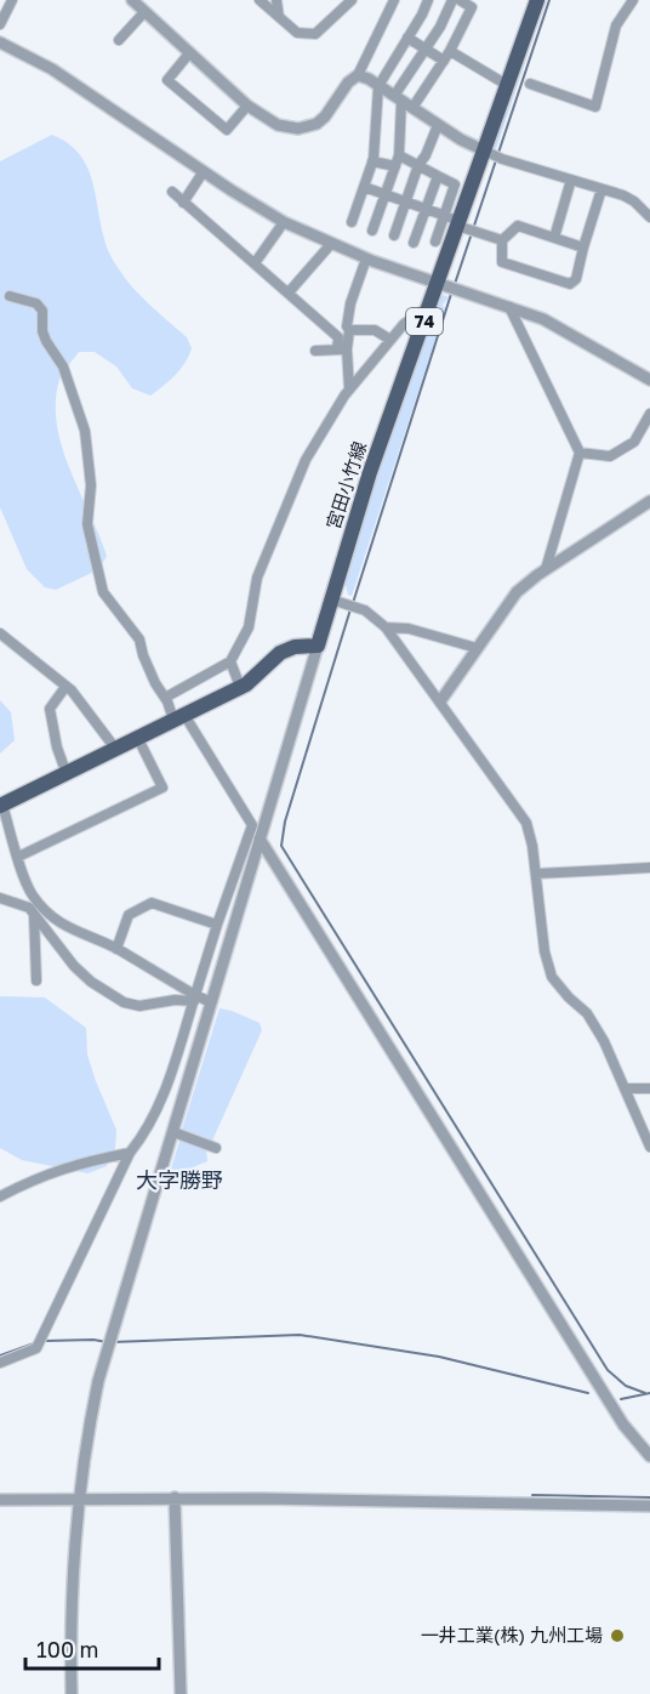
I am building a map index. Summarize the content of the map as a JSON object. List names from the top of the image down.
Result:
{
  "streets": {
    "main road": ["74", "宮田小竹線"]
  },
  "districts": ["大字勝野"],
  "places": ["一井工業(株) 九州工場"],
  "scale_bar": "100 m"
}
